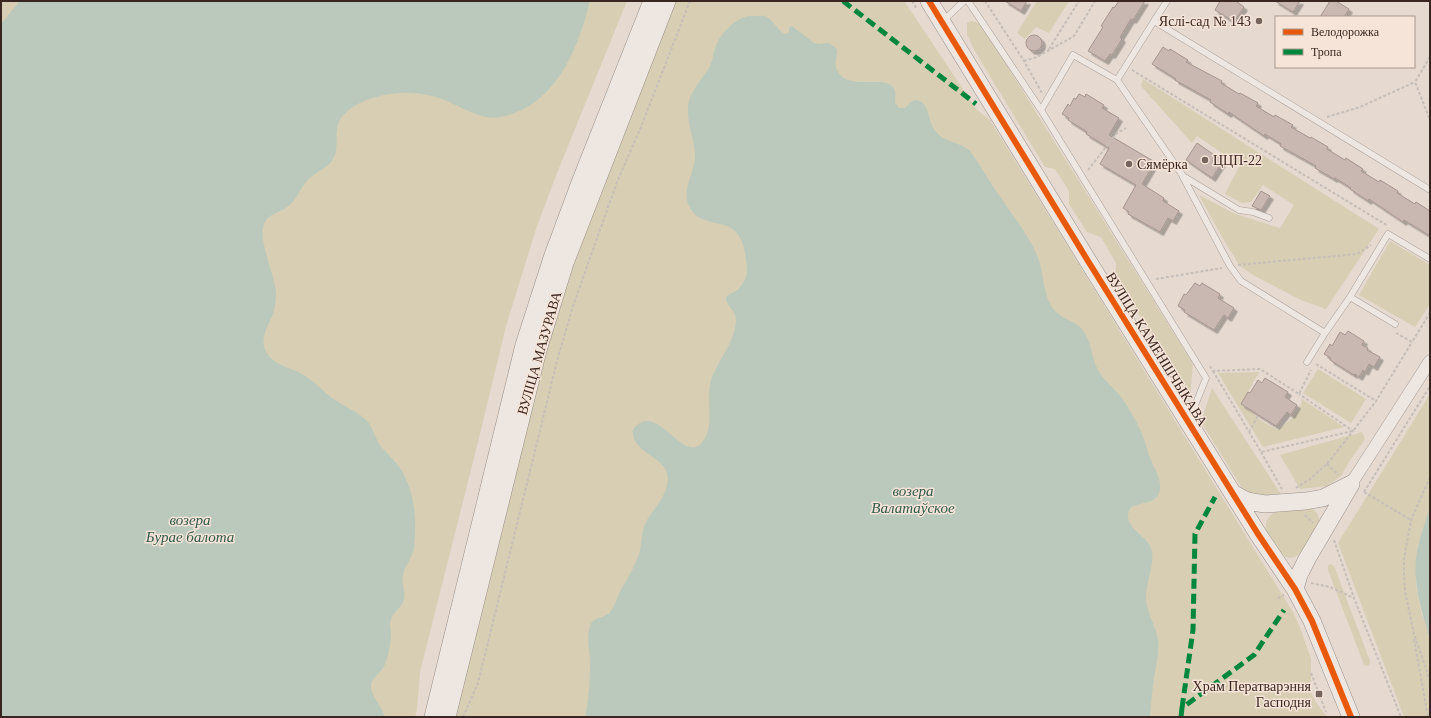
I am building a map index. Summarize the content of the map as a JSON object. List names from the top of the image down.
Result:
{
  "streets": {
    "main road": ["ВУЛІЦА КАМЕНШЧЫКАВА", "ВУЛІЦА МАЗУРАВА"]
  },
  "water": ["возера Валатаўское", "возера Бурае балота"],
  "places": {
    "other": ["Яслі-сад № 143", "ЦЦП-22", "Сямёрка"],
    "transit": ["Храм Ператварэння Гасподня"]
  },
  "legend": ["Велодорожка", "Тропа"]
}
